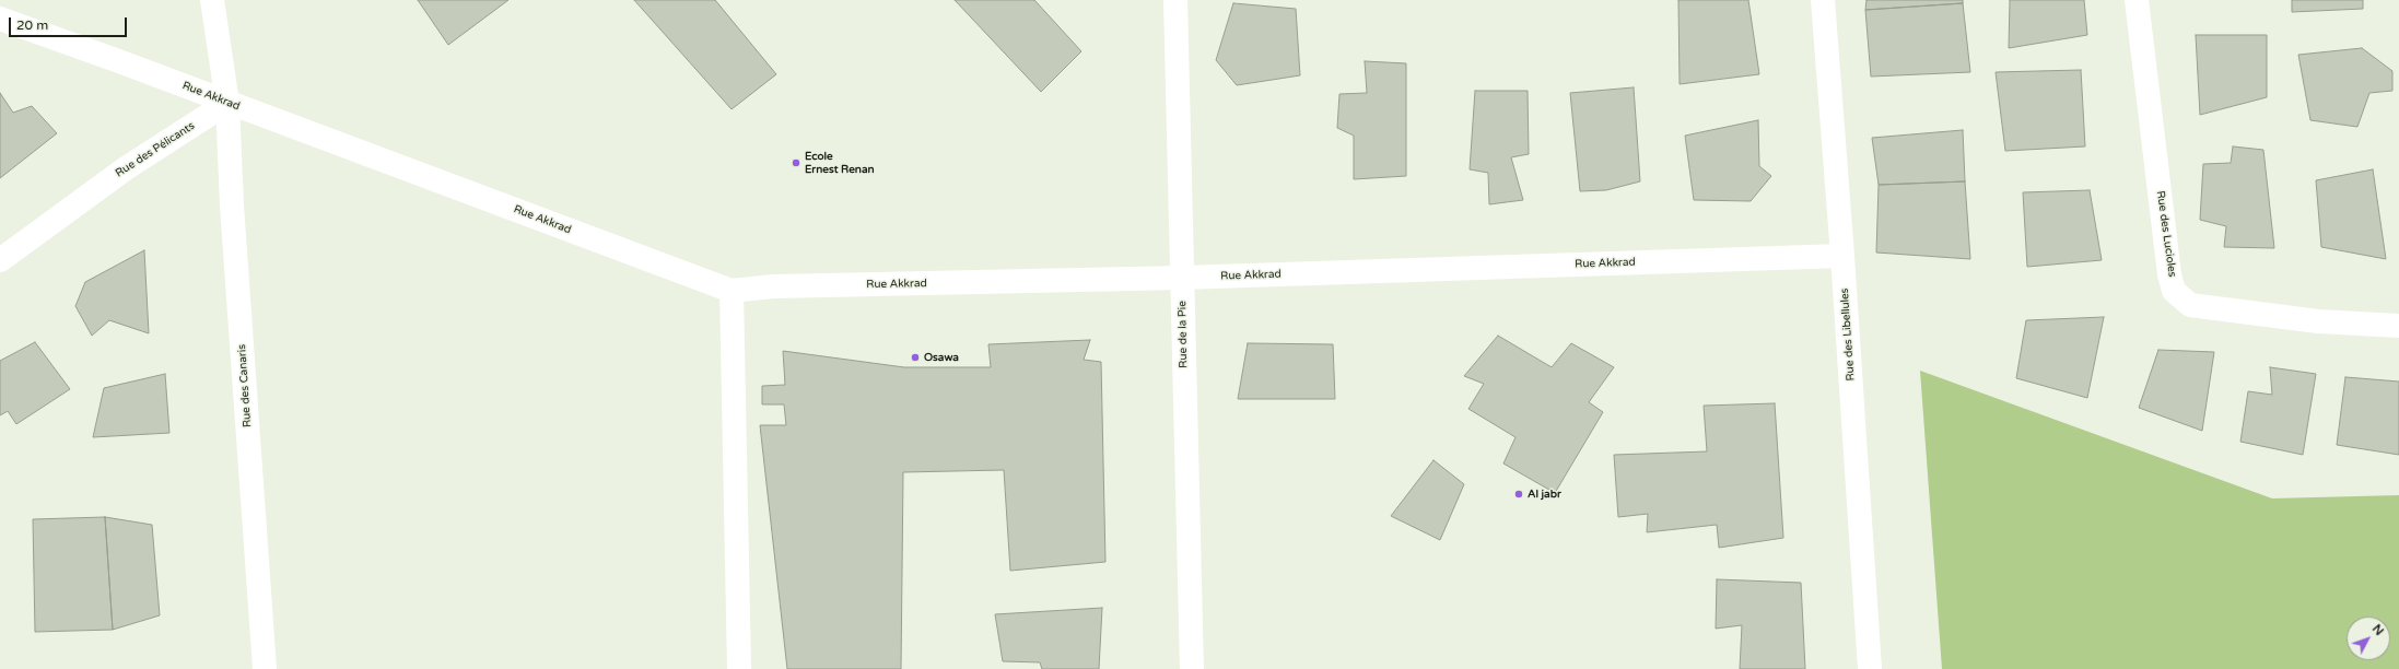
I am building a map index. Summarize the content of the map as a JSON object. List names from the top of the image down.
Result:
{
  "streets": {
    "street": [
      "Rue Akkrad",
      "Rue des Pélicants",
      "Rue des Lucioles",
      "Rue de la Pie",
      "Rue des Libellules",
      "Rue des Canaris"
    ]
  },
  "crossings": [
    ["Rue Akkrad", "Rue des Pélicants"],
    ["Rue Akkrad", "Rue de la Pie"],
    ["Rue Akkrad", "Rue des Libellules"],
    ["Rue Akkrad", "Rue des Canaris"],
    ["Rue des Pélicants", "Rue des Canaris"]
  ],
  "places": ["Ecole Ernest Renan", "Osawa", "Al jabr"],
  "scale_bar": "20 m",
  "north": "top right"
}
